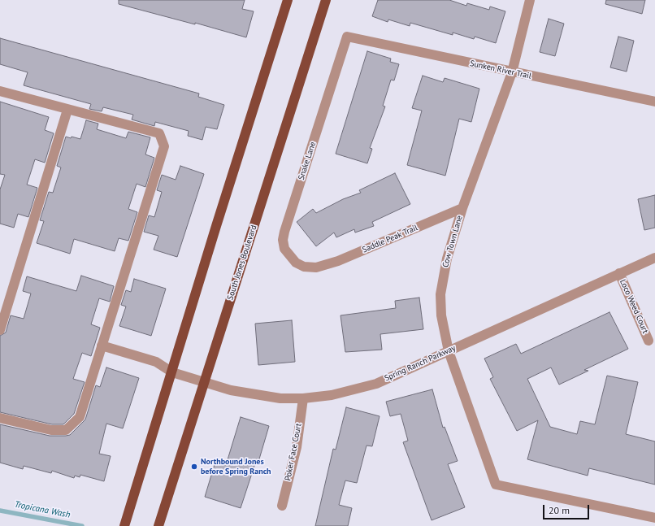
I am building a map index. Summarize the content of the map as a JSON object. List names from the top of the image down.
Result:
{
  "streets": {
    "main road": ["South Jones Boulevard"],
    "street": [
      "Sunken River Trail",
      "Snake Lane",
      "Saddle Peak Trail",
      "Cow Town Lane",
      "Loco Weed Court",
      "Spring Ranch Parkway",
      "Poker Face Court"
    ]
  },
  "crossings": [
    ["Sunken River Trail", "Snake Lane"],
    ["Sunken River Trail", "Cow Town Lane"],
    ["Snake Lane", "Saddle Peak Trail"],
    ["Saddle Peak Trail", "Cow Town Lane"],
    ["Cow Town Lane", "Spring Ranch Parkway"],
    ["South Jones Boulevard", "Spring Ranch Parkway"],
    ["Loco Weed Court", "Spring Ranch Parkway"],
    ["Spring Ranch Parkway", "Poker Face Court"]
  ],
  "water": ["Tropicana Wash"],
  "places": ["Northbound Jones before Spring Ranch"],
  "scale_bar": "20 m"
}
